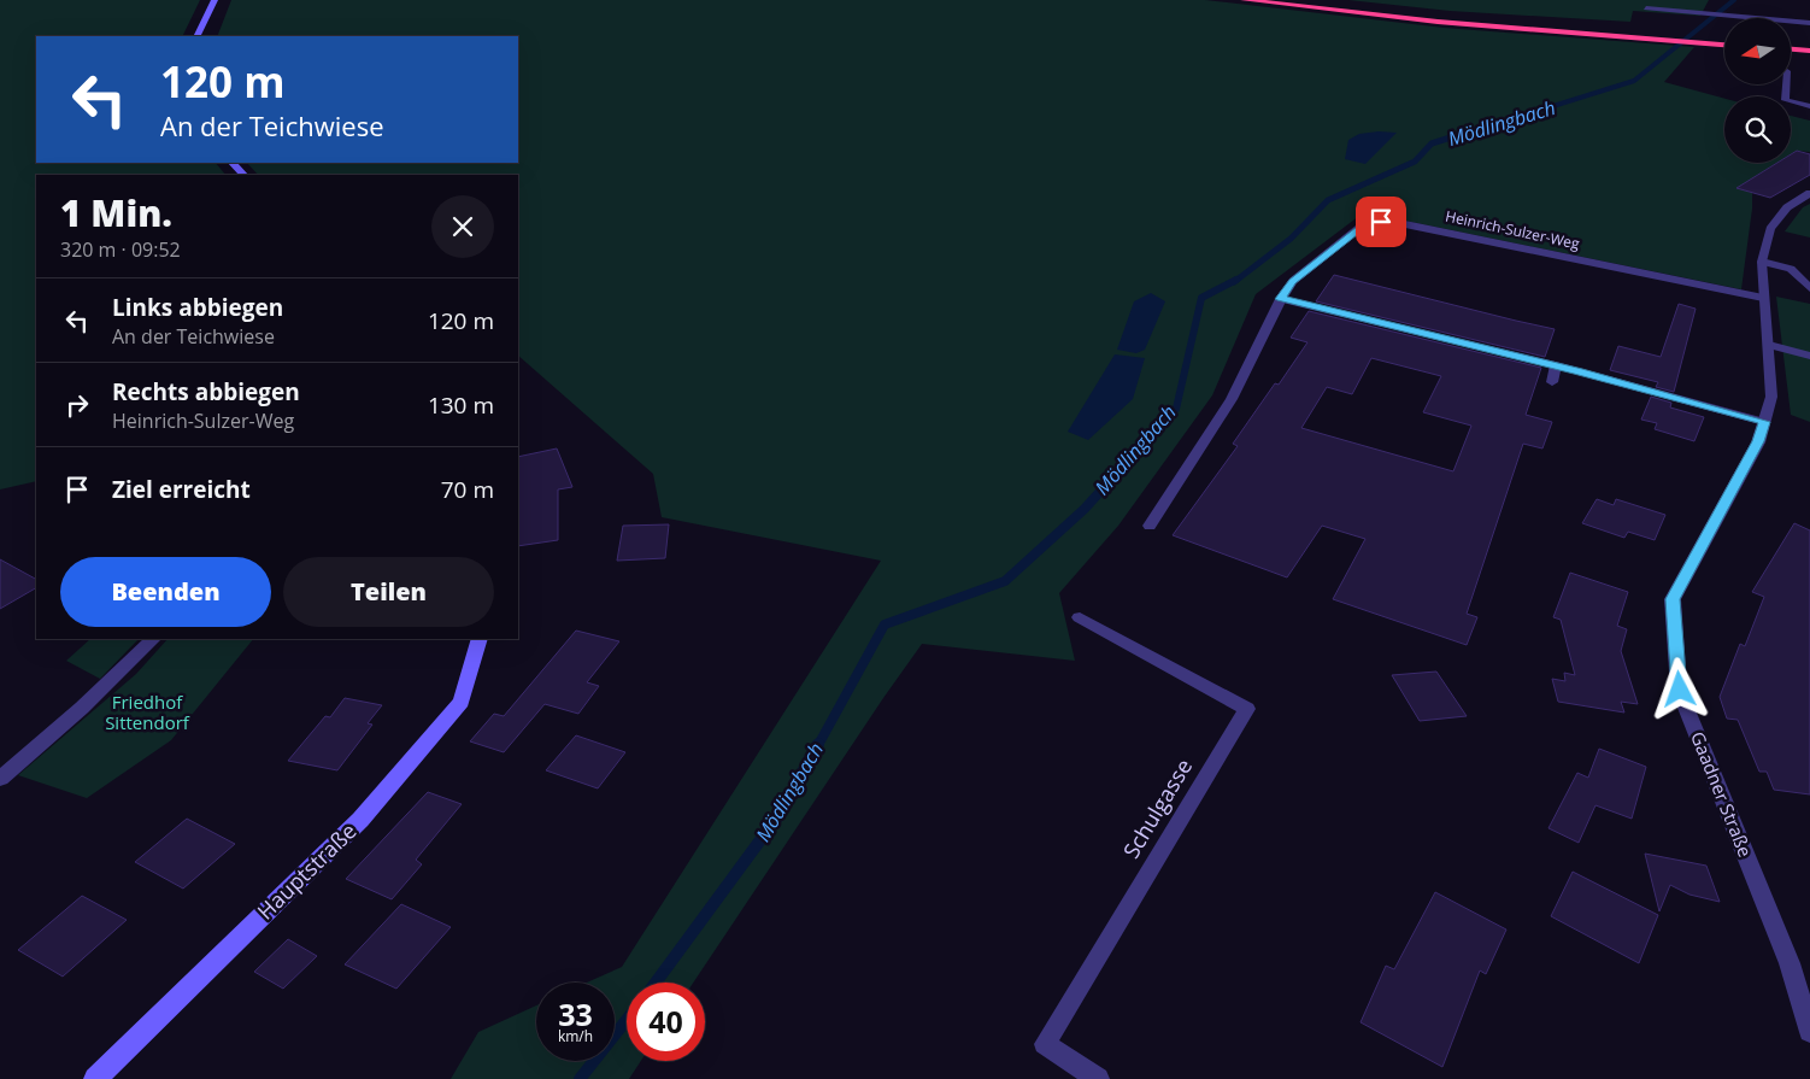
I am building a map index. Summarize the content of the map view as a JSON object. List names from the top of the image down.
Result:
{
  "streets": {
    "main road": ["Hauptstraße"],
    "street": ["Heinrich-Sulzer-Weg", "Gaadner Straße", "Schulgasse"]
  },
  "crossings": [
    ["Heinrich-Sulzer-Weg", "Gaadner Straße"]
  ],
  "water": ["Mödlingbach"],
  "parks": ["Friedhof Sittendorf"],
  "north": "left",
  "page": {
    "turn": ["120 m", "An der Teichwiese"],
    "heading": ["1 Min.", "320 m · 09:52"],
    "list": [
      {
        "name": "Links abbiegen",
        "note": "An der Teichwiese",
        "value": "120 m"
      },
      {
        "name": "Rechts abbiegen",
        "note": "Heinrich-Sulzer-Weg",
        "value": "130 m"
      },
      {
        "name": "Ziel erreicht",
        "value": "70 m"
      }
    ],
    "buttons": ["Beenden", "Teilen"],
    "speed": "33 km/h",
    "limit": "40"
  }
}
